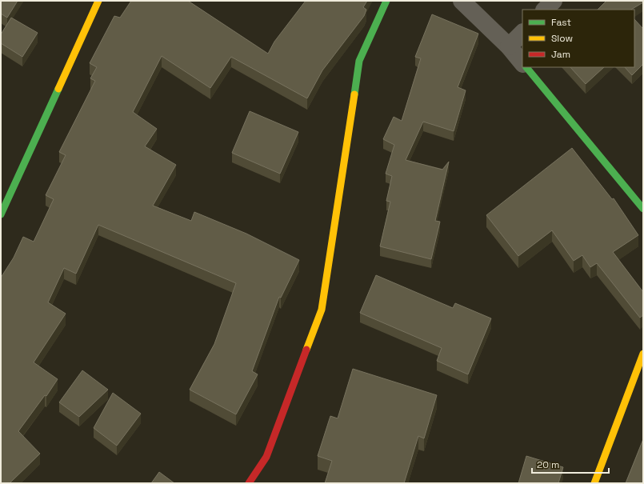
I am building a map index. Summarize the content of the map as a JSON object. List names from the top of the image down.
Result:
{
  "legend": ["Fast", "Slow", "Jam"],
  "scale_bar": "20 m"
}
